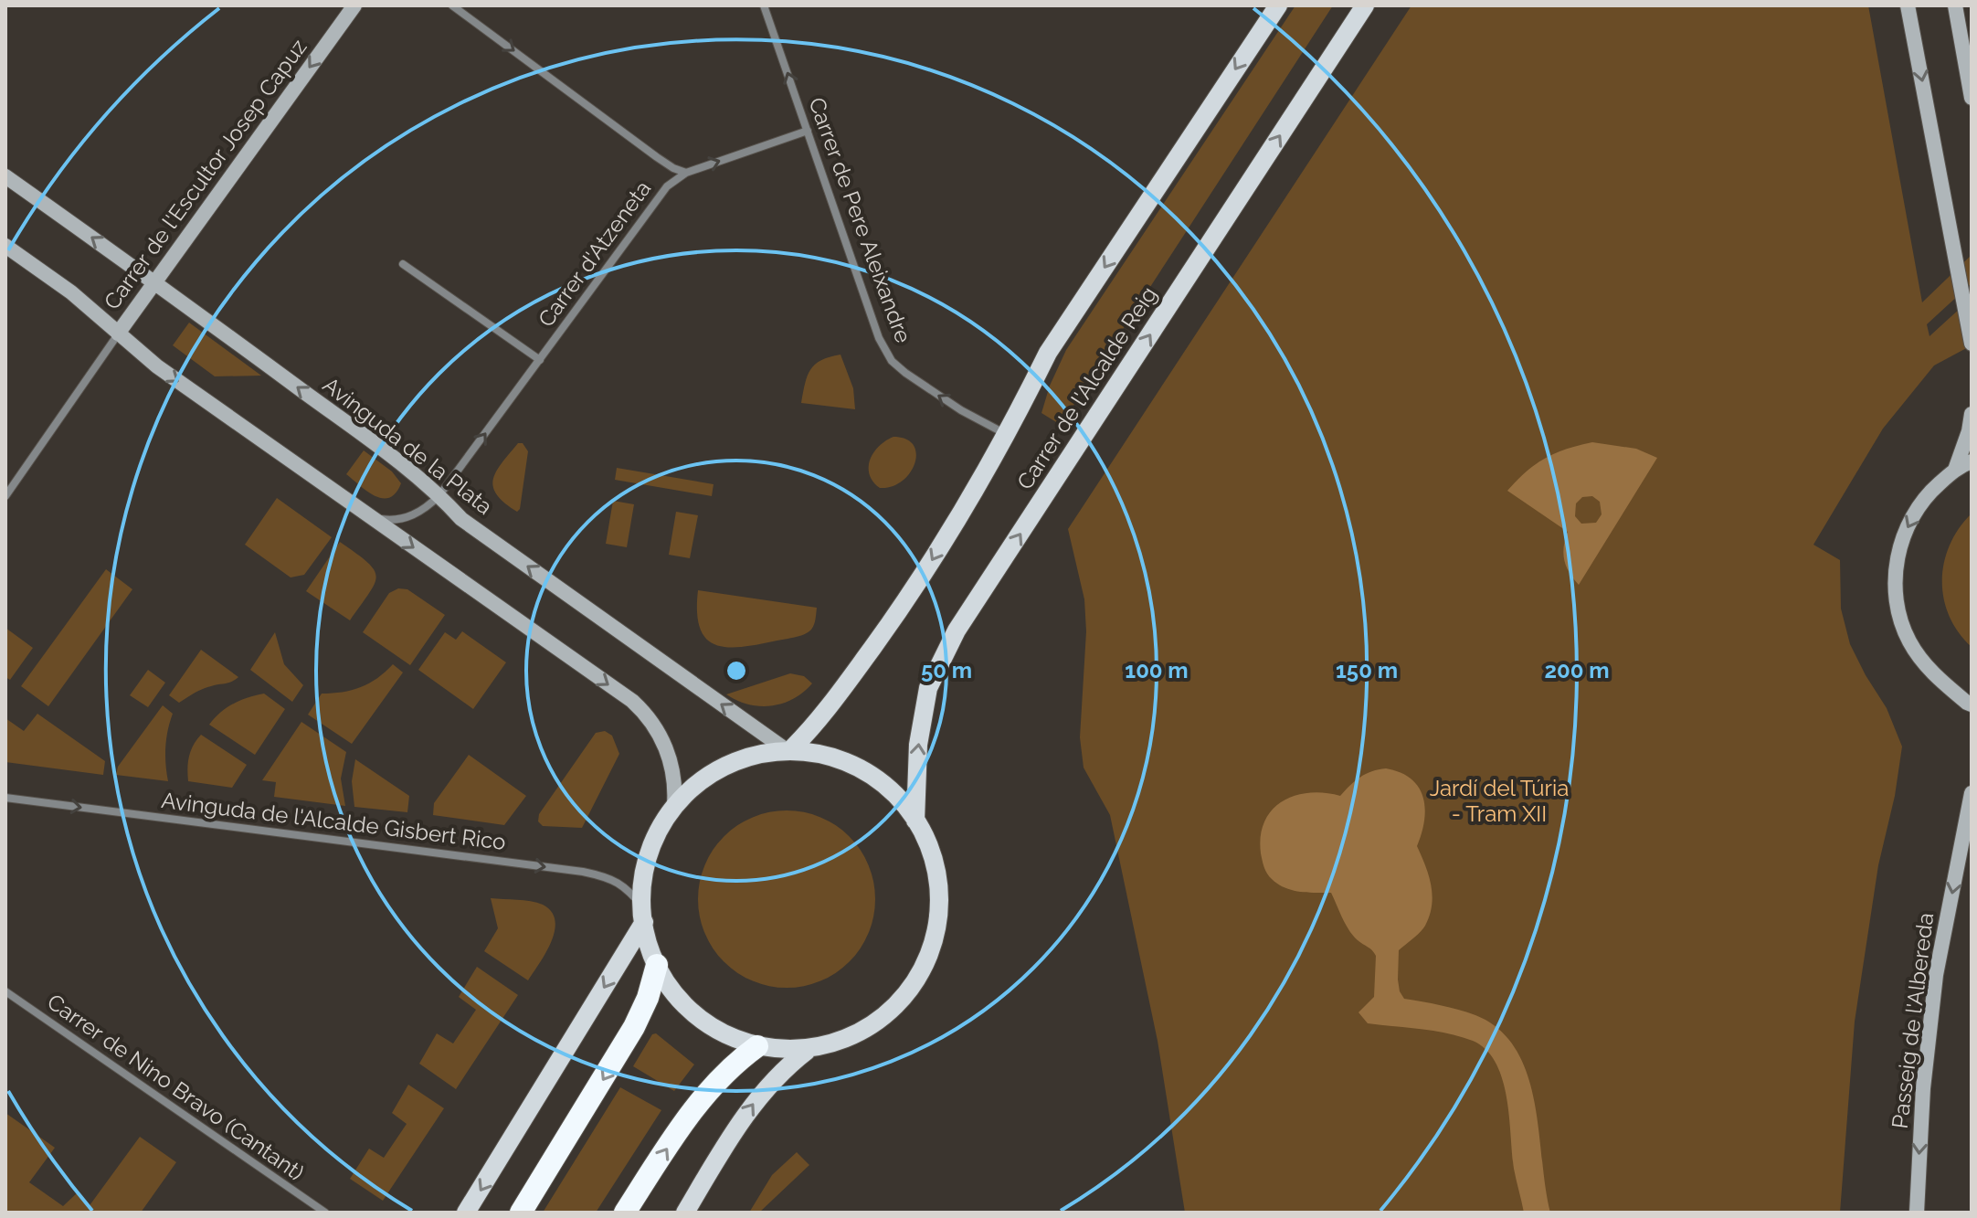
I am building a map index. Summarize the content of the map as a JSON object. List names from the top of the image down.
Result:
{
  "streets": {
    "main road": [
      "Carrer de l'Escultor Josep Capuz",
      "Carrer de l'Alcalde Reig",
      "Avinguda de la Plata",
      "Passeig de l'Albereda"
    ],
    "street": [
      "Carrer de Pere Aleixandre",
      "Carrer d'Atzeneta",
      "Avinguda de l'Alcalde Gisbert Rico",
      "Carrer de Nino Bravo (Cantant)"
    ]
  },
  "crossings": [
    ["Carrer de l'Escultor Josep Capuz", "Avinguda de la Plata"],
    ["Carrer de Pere Aleixandre", "Carrer d'Atzeneta"],
    ["Carrer de Pere Aleixandre", "Carrer de l'Alcalde Reig"],
    ["Carrer d'Atzeneta", "Avinguda de la Plata"],
    ["Carrer de l'Alcalde Reig", "Avinguda de la Plata"]
  ],
  "one_way": [
    "Carrer de l'Escultor Josep Capuz",
    "Carrer de Pere Aleixandre",
    "Carrer d'Atzeneta",
    "Avinguda de l'Alcalde Gisbert Rico",
    "Passeig de l'Albereda"
  ],
  "parks": ["Jardí del Túria - Tram XII"],
  "rings": [
    "50 m",
    "100 m",
    "150 m",
    "200 m"
  ]
}
